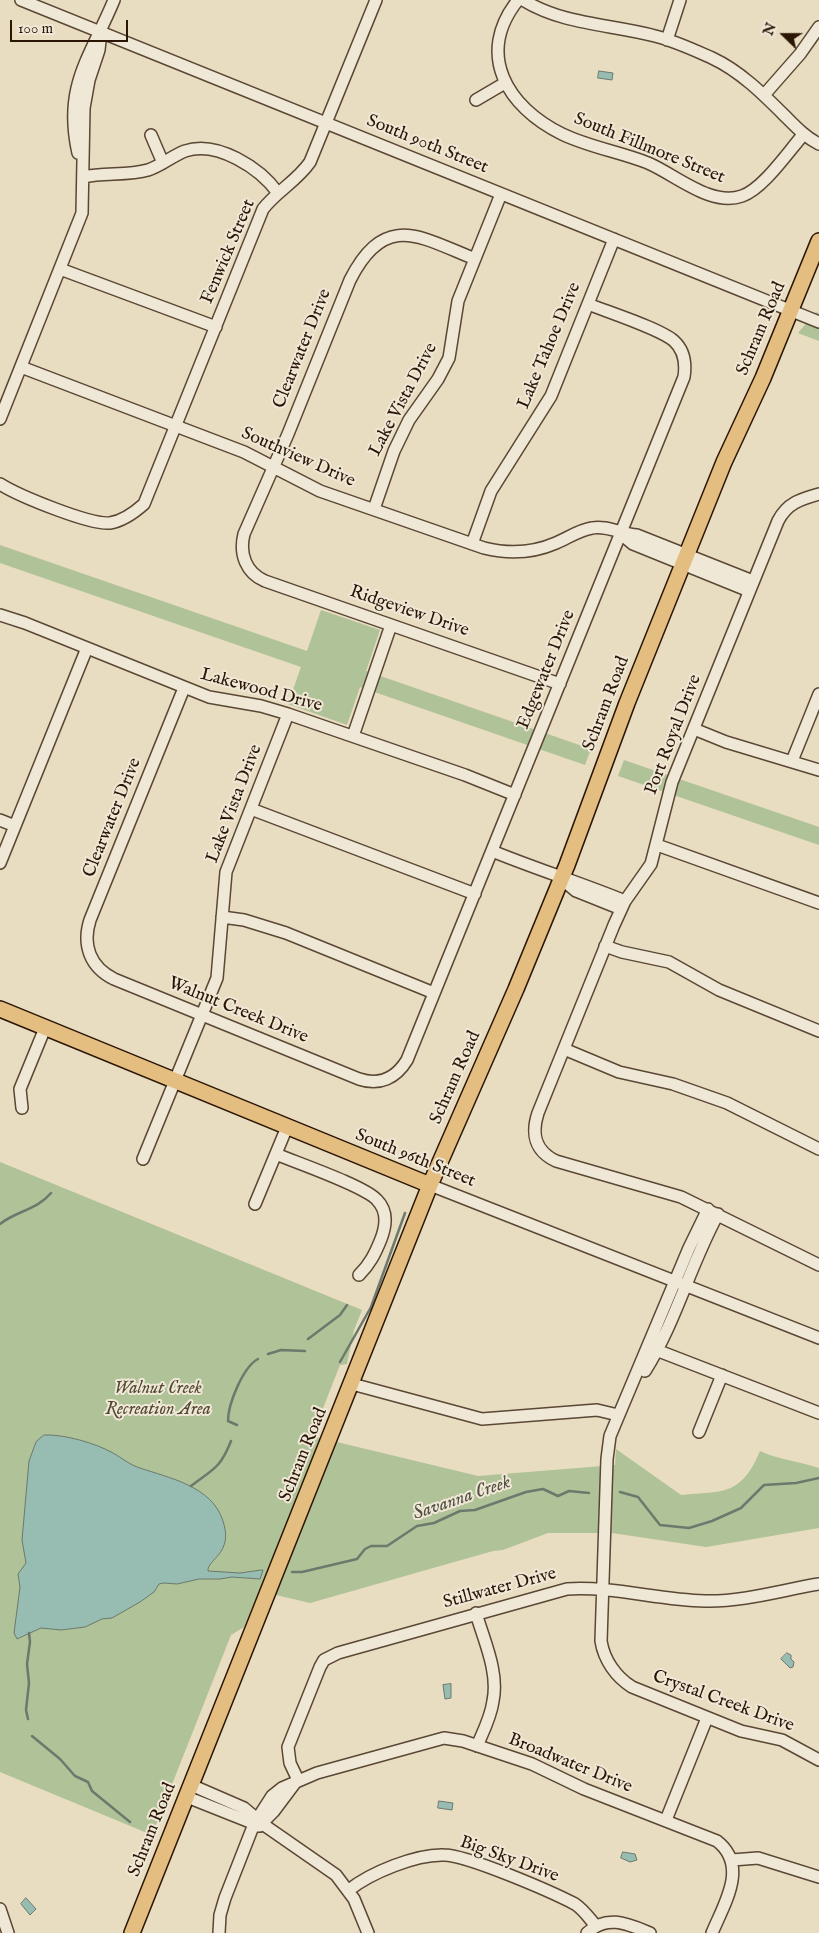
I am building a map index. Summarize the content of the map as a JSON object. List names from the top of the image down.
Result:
{
  "streets": {
    "main road": ["Schram Road", "South 96th Street"],
    "street": [
      "South 90th Street",
      "South Fillmore Street",
      "Fenwick Street",
      "Lake Tahoe Drive",
      "Clearwater Drive",
      "Lake Vista Drive",
      "Southview Drive",
      "Ridgeview Drive",
      "Edgewater Drive",
      "Lakewood Drive",
      "Port Royal Drive",
      "Walnut Creek Drive",
      "Stillwater Drive",
      "Crystal Creek Drive",
      "Broadwater Drive",
      "Big Sky Drive"
    ]
  },
  "crossings": [
    ["South 90th Street", "Fenwick Street"],
    ["South 90th Street", "Schram Road"],
    ["South 90th Street", "Lake Tahoe Drive"],
    ["South 90th Street", "Lake Vista Drive"],
    ["Fenwick Street", "Southview Drive"],
    ["Schram Road", "Southview Drive"],
    ["Schram Road", "South 96th Street"],
    ["Lake Tahoe Drive", "Southview Drive"],
    ["Lake Tahoe Drive", "Edgewater Drive"],
    ["Clearwater Drive", "Lake Vista Drive"],
    ["Clearwater Drive", "Southview Drive"],
    ["Clearwater Drive", "Ridgeview Drive"],
    ["Clearwater Drive", "Lakewood Drive"],
    ["Clearwater Drive", "Walnut Creek Drive"],
    ["Lake Vista Drive", "Southview Drive"],
    ["Lake Vista Drive", "Lakewood Drive"],
    ["Lake Vista Drive", "Walnut Creek Drive"],
    ["Lake Vista Drive", "South 96th Street"],
    ["Southview Drive", "Edgewater Drive"],
    ["Southview Drive", "Port Royal Drive"],
    ["Ridgeview Drive", "Edgewater Drive"],
    ["Edgewater Drive", "Lakewood Drive"],
    ["Edgewater Drive", "Walnut Creek Drive"],
    ["Port Royal Drive", "Crystal Creek Drive"],
    ["South 96th Street", "Crystal Creek Drive"],
    ["Stillwater Drive", "Crystal Creek Drive"],
    ["Stillwater Drive", "Broadwater Drive"]
  ],
  "water": ["Savanna Creek"],
  "parks": ["Walnut Creek Recreation Area"],
  "scale_bar": "100 m",
  "north": "left"
}
